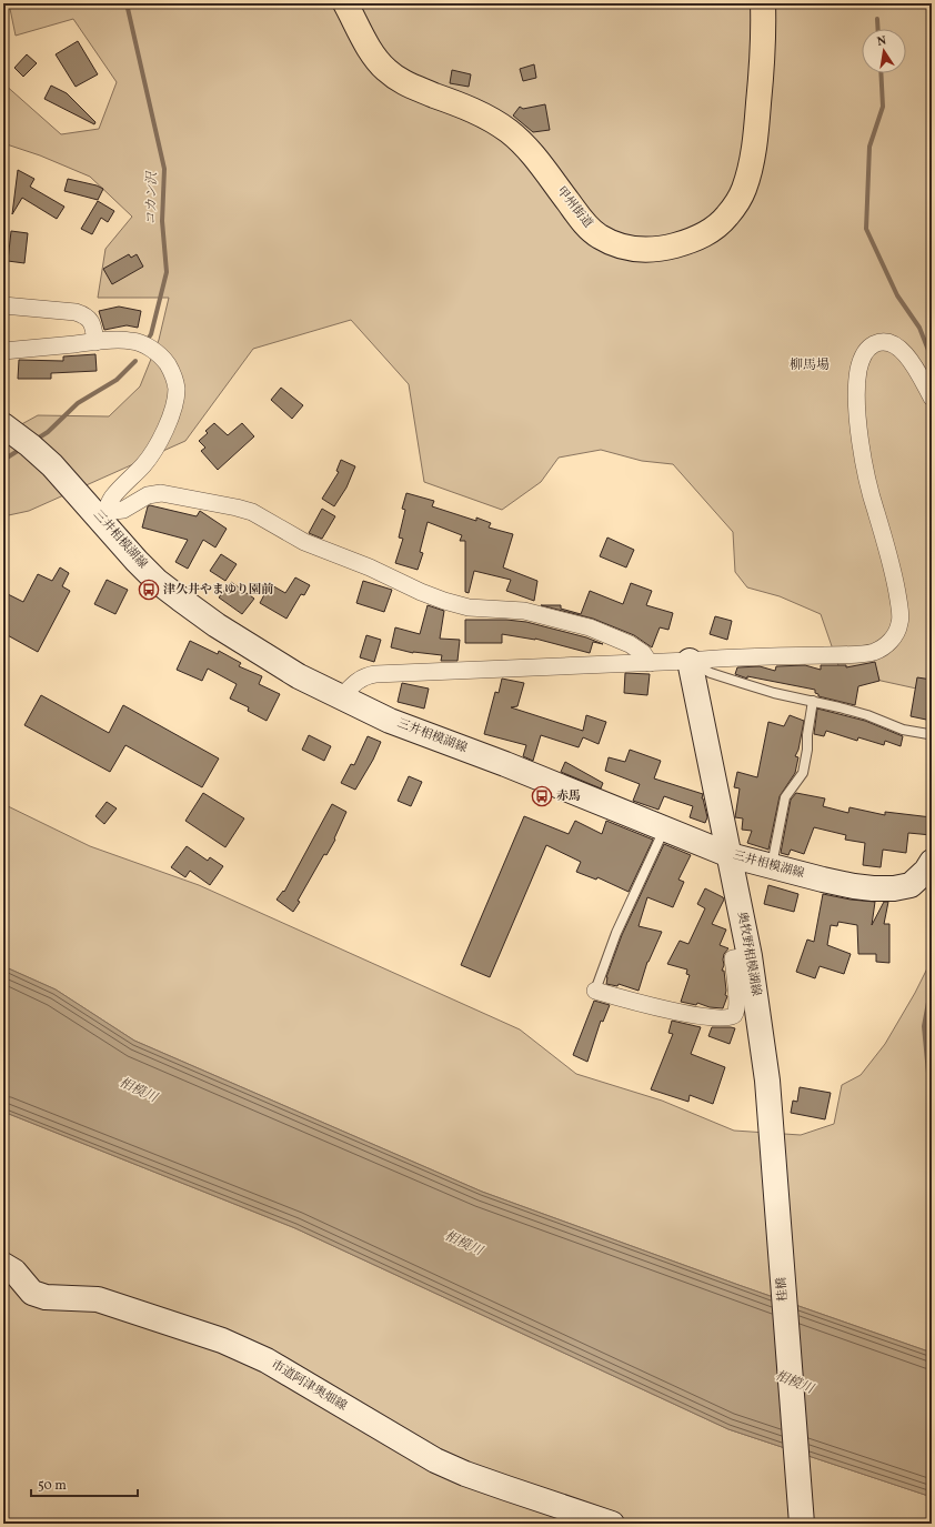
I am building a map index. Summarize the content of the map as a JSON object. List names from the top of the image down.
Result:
{
  "streets": {
    "highway": ["甲州街道"],
    "main road": [
      "三井相模湖線",
      "奥牧野相模湖線",
      "桂橋",
      "市道阿津奥畑線"
    ]
  },
  "crossings": [
    ["三井相模湖線", "奥牧野相模湖線"],
    ["奥牧野相模湖線", "桂橋"]
  ],
  "districts": ["柳馬場"],
  "water": ["コカン沢", "相模川"],
  "places": {
    "bus stop": ["津久井やまゆり園前", "赤馬"]
  },
  "scale_bar": "50 m",
  "north": "top"
}
